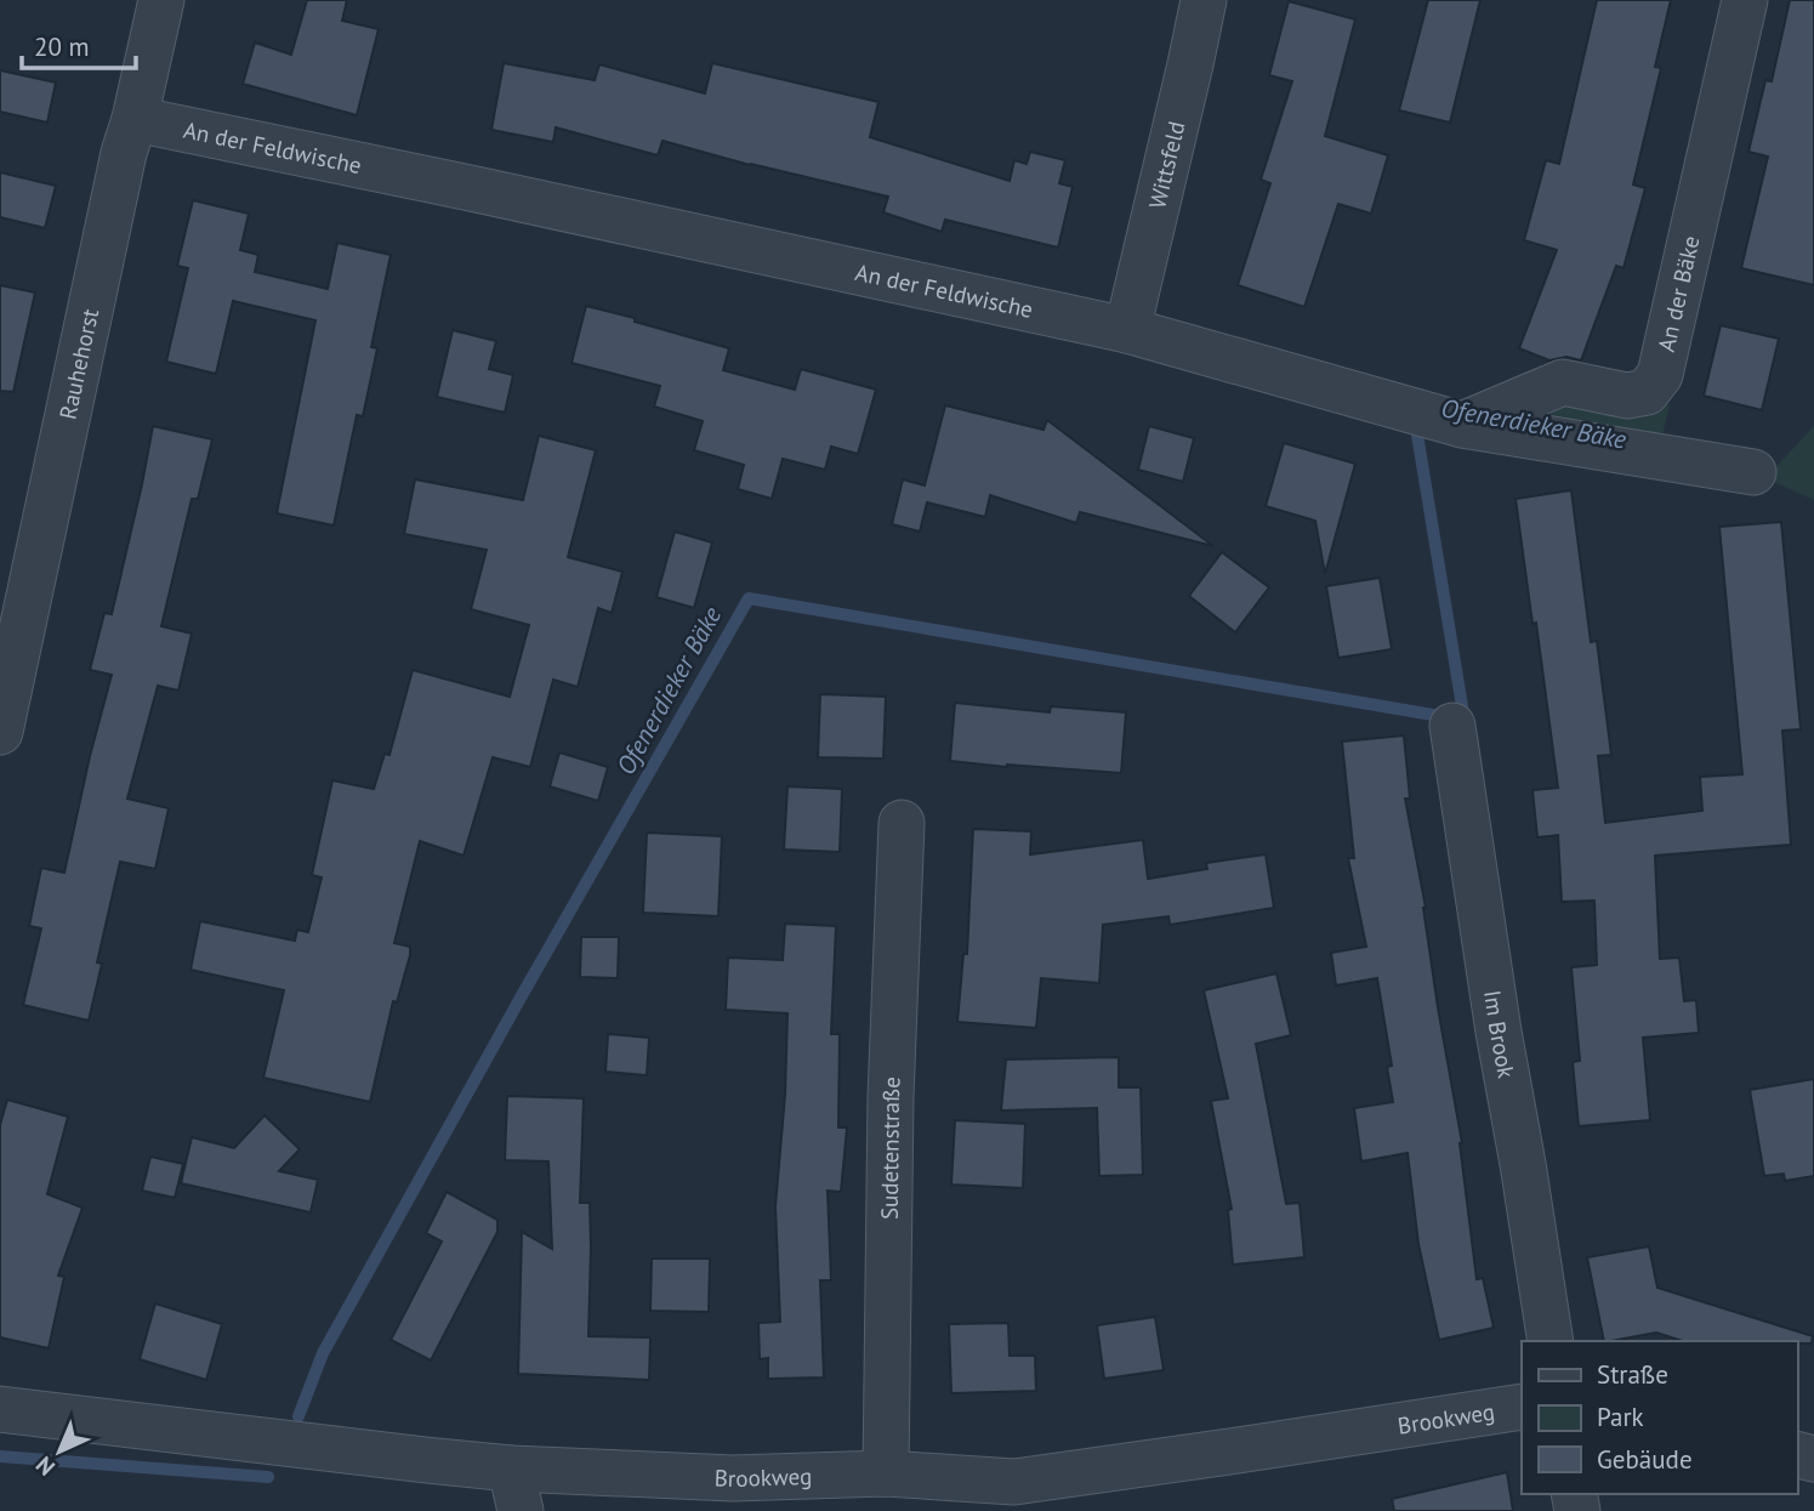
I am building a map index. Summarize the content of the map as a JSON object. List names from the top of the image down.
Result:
{
  "streets": {
    "street": [
      "An der Feldwische",
      "Wittsfeld",
      "An der Bäke",
      "Rauhehorst",
      "Im Brook",
      "Sudetenstraße",
      "Brookweg"
    ]
  },
  "crossings": [
    ["An der Feldwische", "Wittsfeld"],
    ["An der Feldwische", "An der Bäke"],
    ["An der Feldwische", "Rauhehorst"],
    ["Sudetenstraße", "Brookweg"]
  ],
  "water": ["Ofenerdieker Bäke"],
  "legend": ["Straße", "Park", "Gebäude"],
  "scale_bar": "20 m",
  "north": "bottom left"
}
